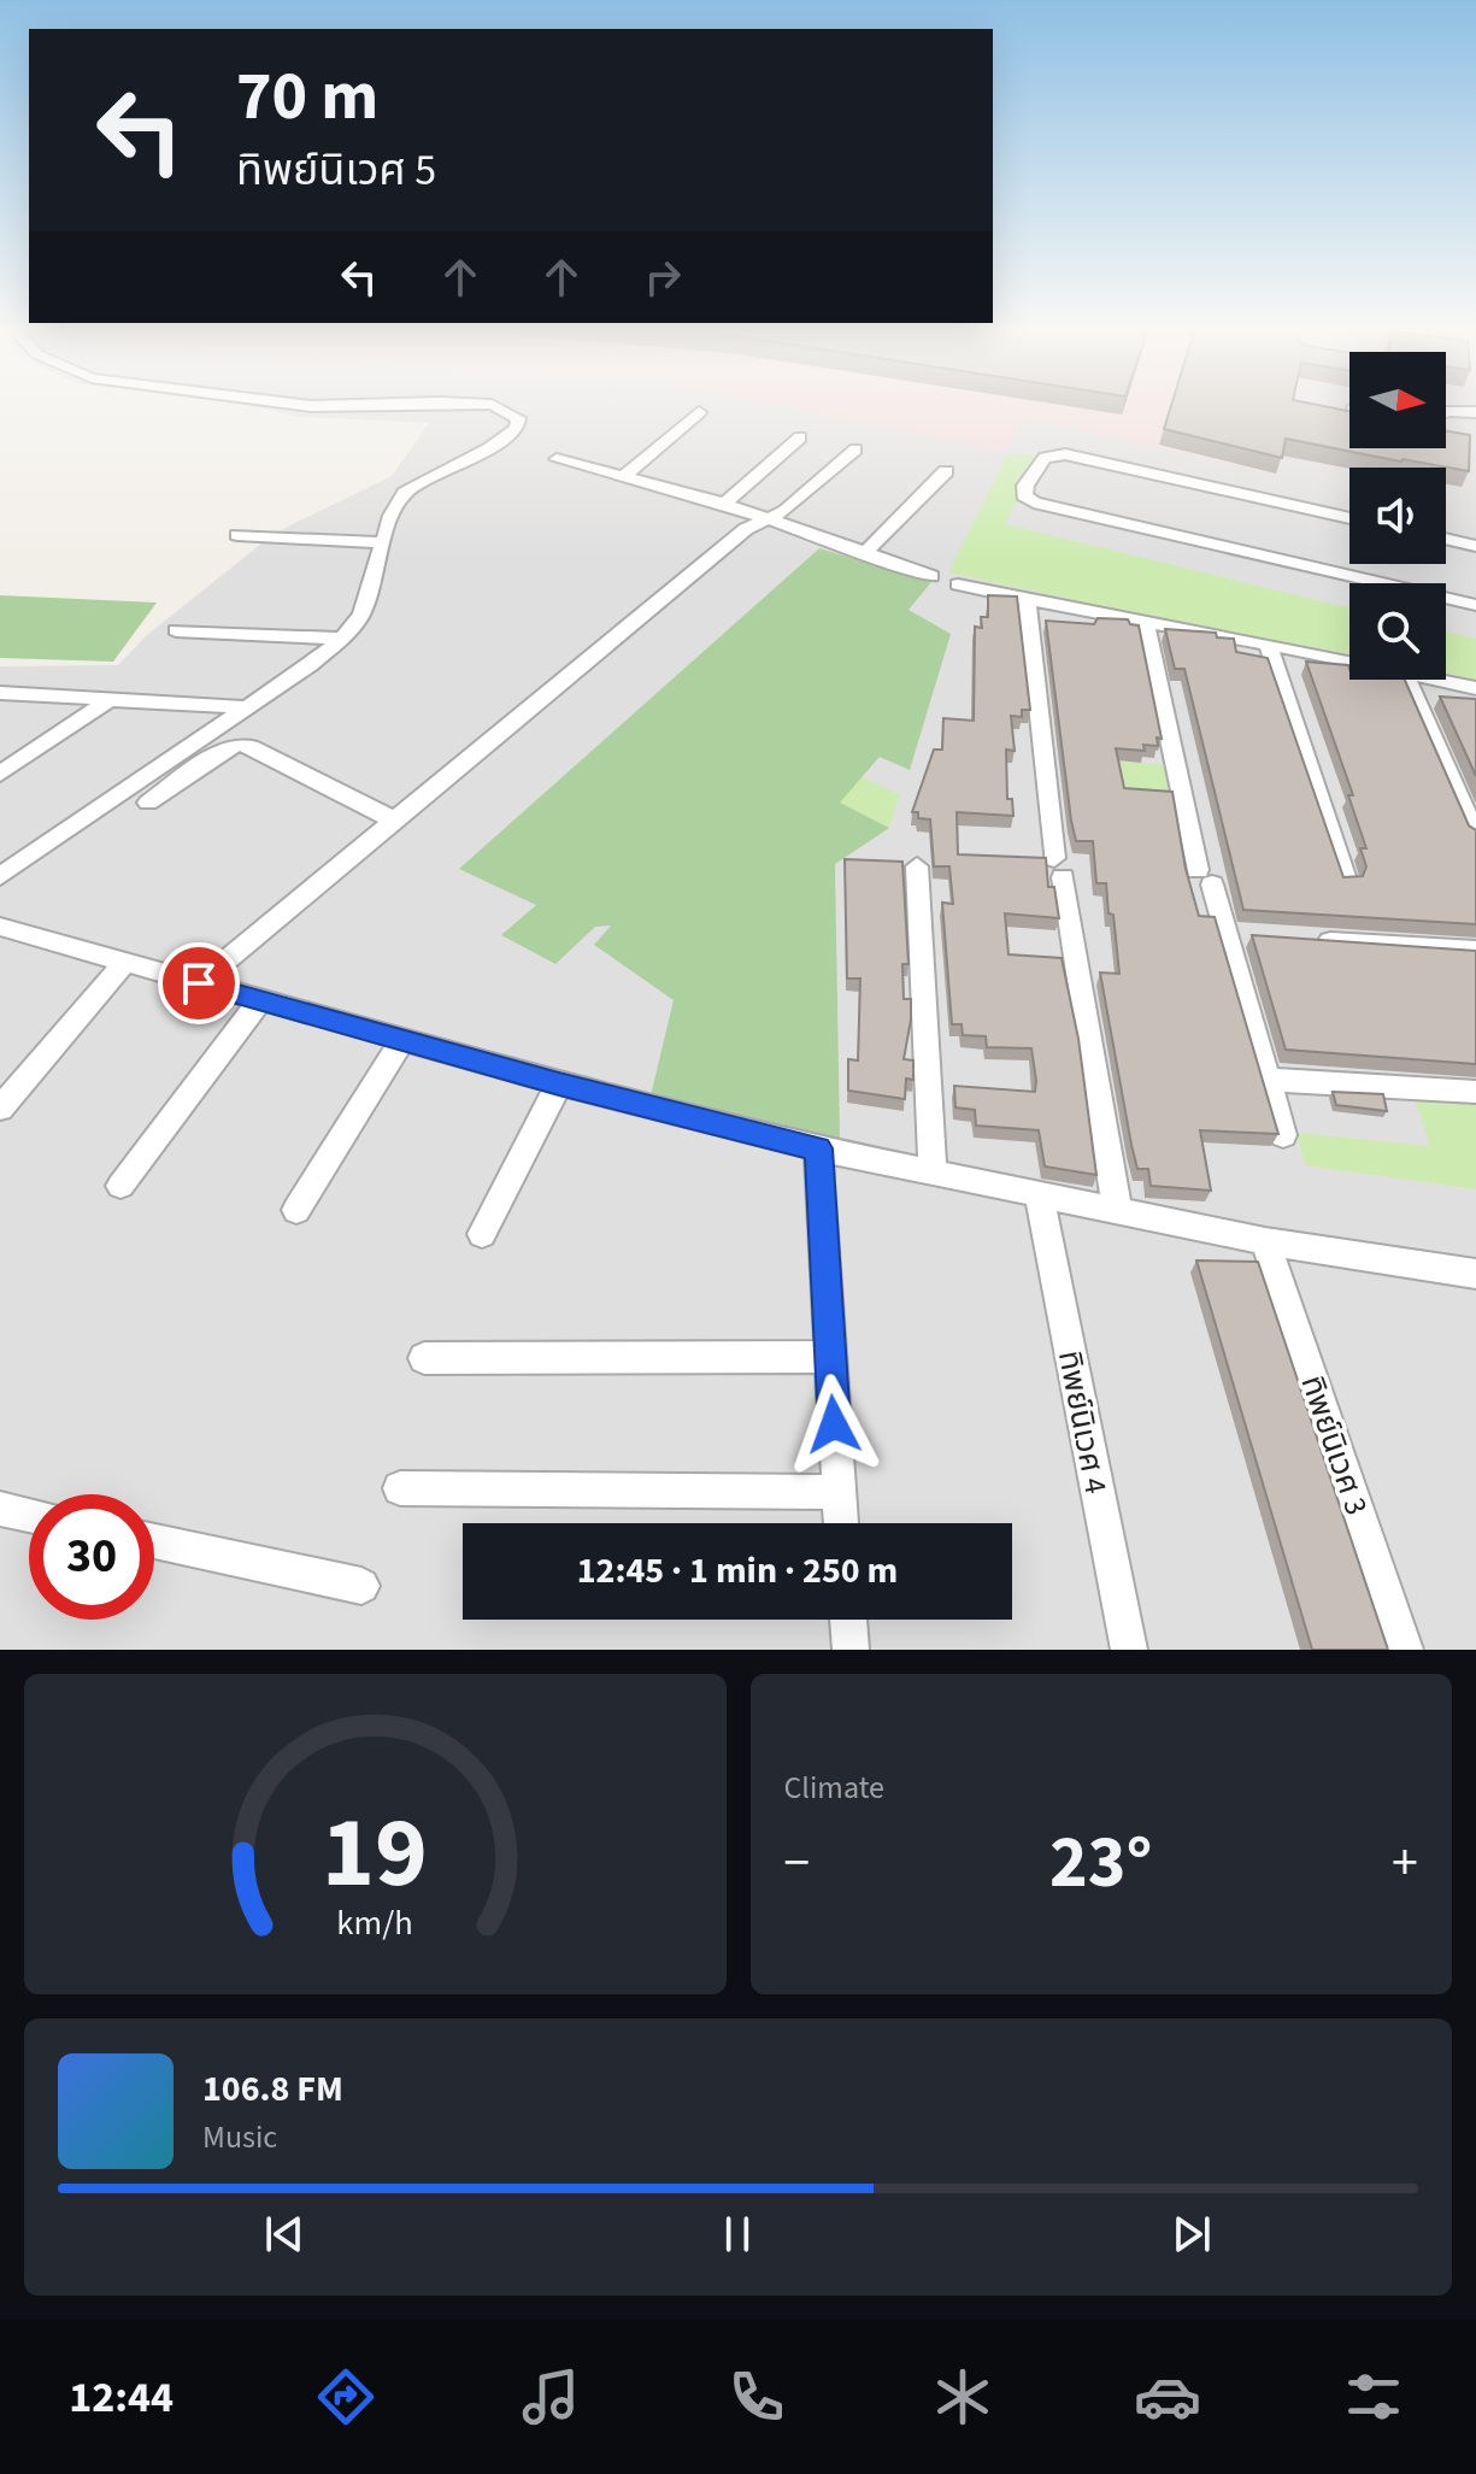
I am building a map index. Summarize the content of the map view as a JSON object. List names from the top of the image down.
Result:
{
  "streets": {
    "street": ["ทิพย์นิเวศ 4", "ทิพย์นิเวศ 3"]
  },
  "north": "right",
  "page": {
    "turn": ["70 m", "ทิพย์นิเวศ 5"],
    "limit": "30",
    "trip": "12:45 · 1 min · 250 m",
    "tile": "Climate",
    "heat": ["−", "23°", "+"],
    "song": ["106.8 FM", "Music"],
    "tabs": "12:44",
    "gauge": ["19", "km/h"]
  }
}
